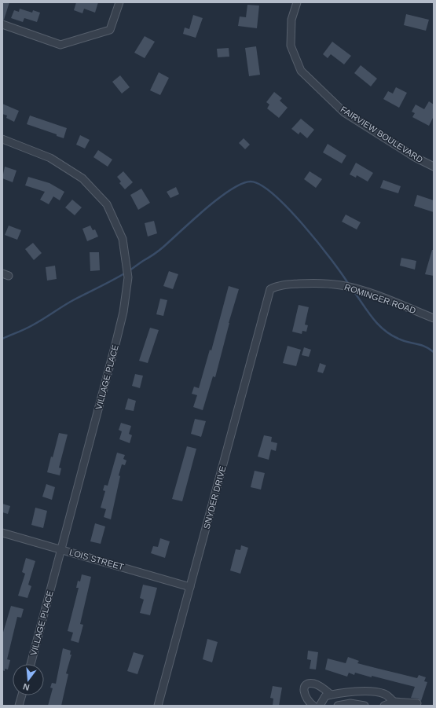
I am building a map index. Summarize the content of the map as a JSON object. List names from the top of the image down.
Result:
{
  "streets": {
    "street": [
      "FAIRVIEW BOULEVARD",
      "ROMINGER ROAD",
      "VILLAGE PLACE",
      "SNYDER DRIVE",
      "LOIS STREET"
    ]
  },
  "crossings": [
    ["ROMINGER ROAD", "SNYDER DRIVE"],
    ["VILLAGE PLACE", "LOIS STREET"],
    ["SNYDER DRIVE", "LOIS STREET"]
  ],
  "north": "bottom"
}
